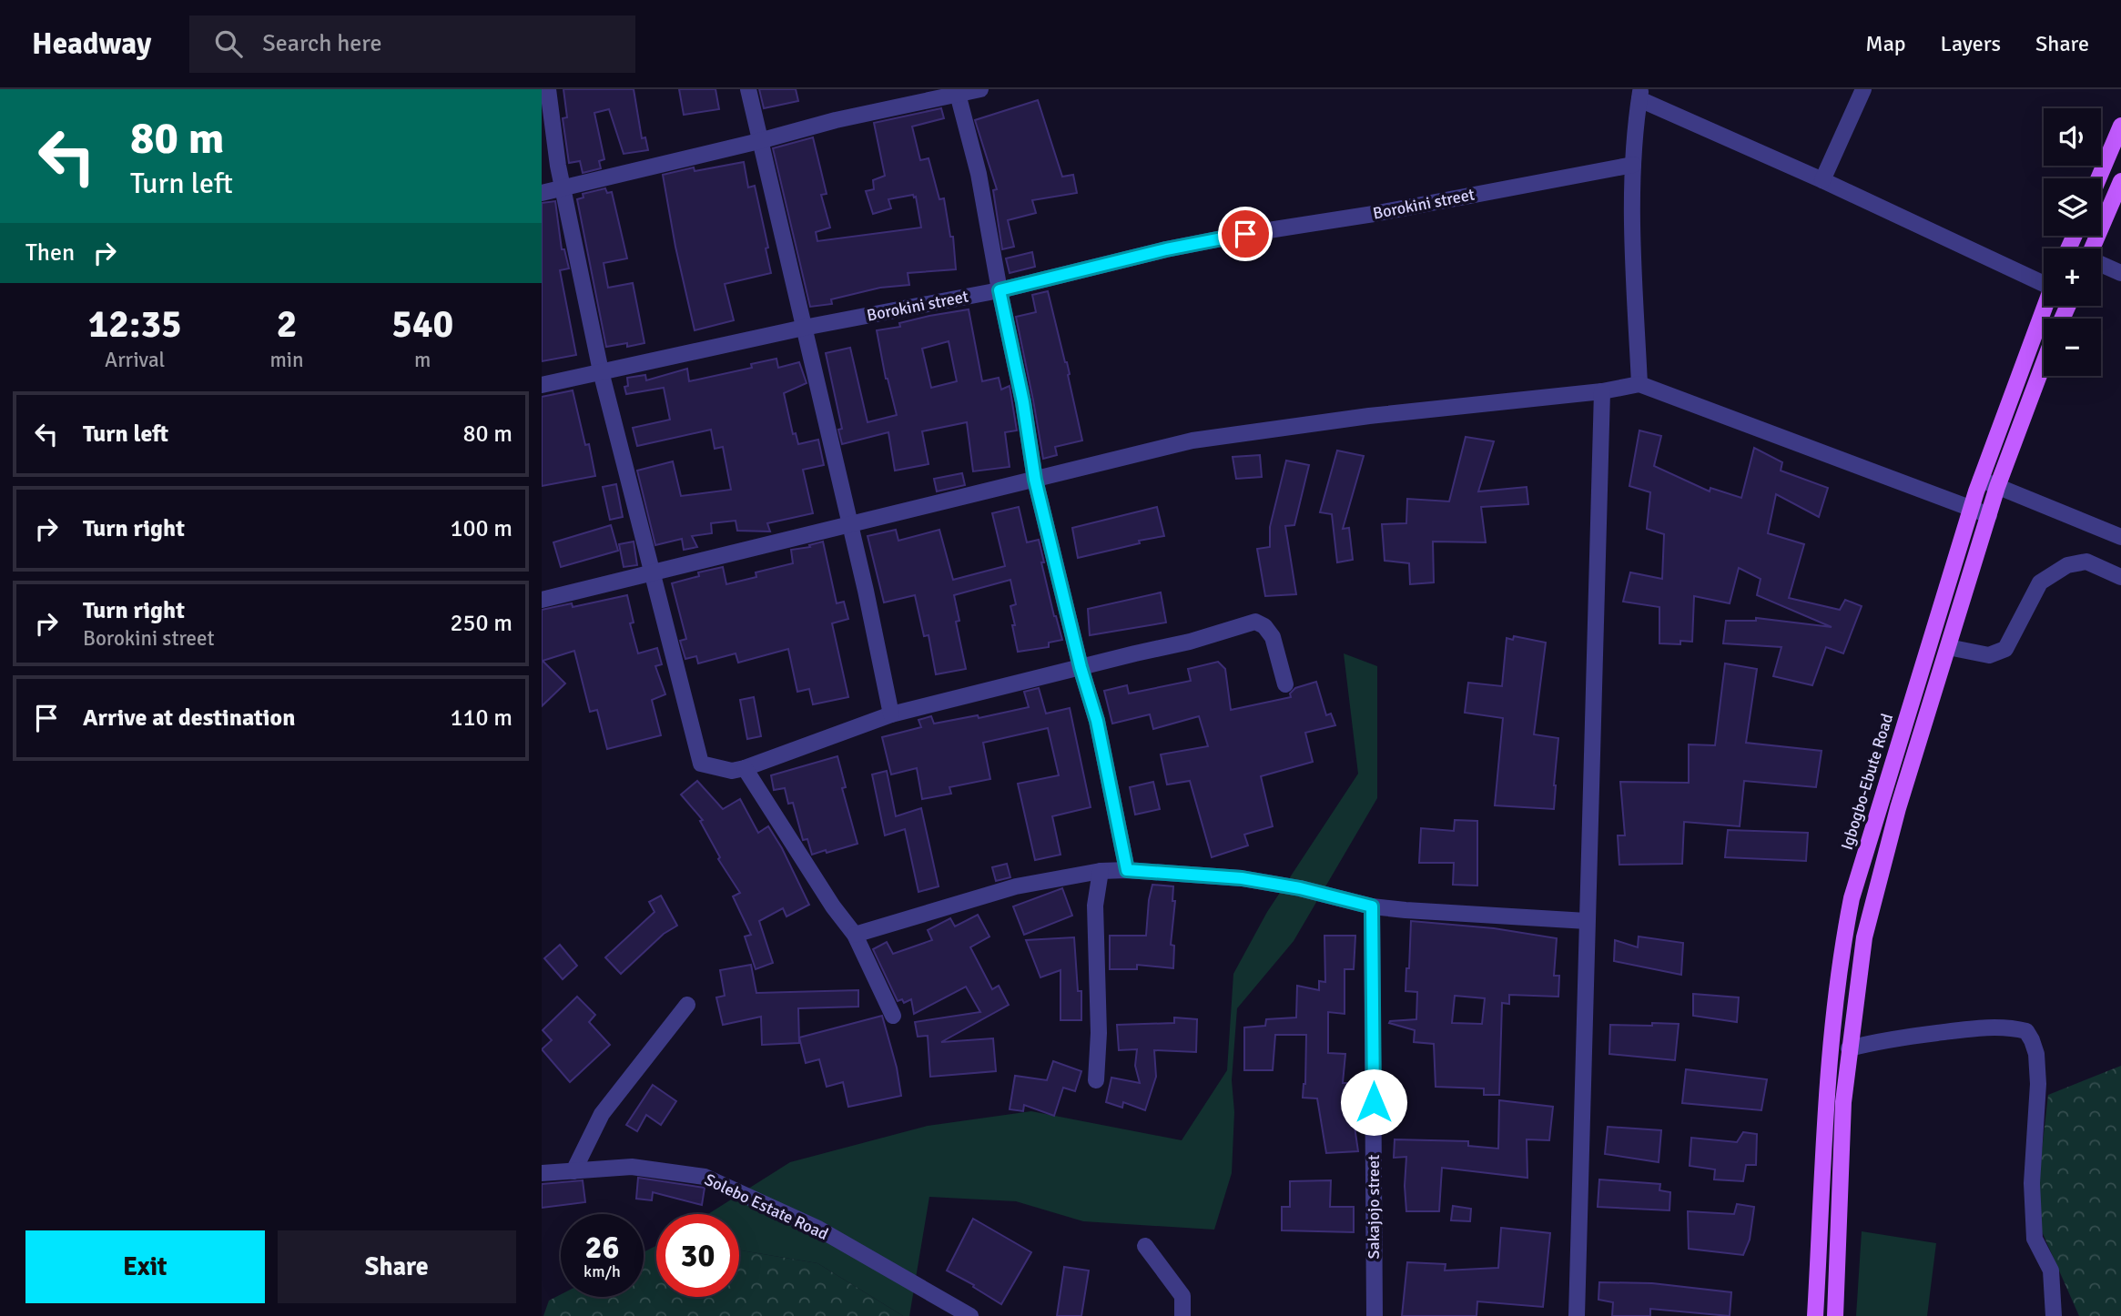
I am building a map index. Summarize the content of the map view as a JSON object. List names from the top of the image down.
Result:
{
  "streets": {
    "main road": ["Igbogbo-Ebute Road"],
    "street": ["Borokini street", "Solebo Estate Road", "Sakajojo street"]
  },
  "page": {
    "header": "Headway",
    "search": "Search here",
    "nav": ["Map", "Layers", "Share"],
    "turn": ["80 m", "Turn left"],
    "map_buttons": ["+", "−"],
    "then": "Then",
    "eta": [
      "12:35",
      "Arrival",
      "2",
      "min",
      "540",
      "m"
    ],
    "list": [
      {
        "name": "Turn left",
        "value": "80 m"
      },
      {
        "name": "Turn right",
        "value": "100 m"
      },
      {
        "name": "Turn right",
        "note": "Borokini street",
        "value": "250 m"
      },
      {
        "name": "Arrive at destination",
        "value": "110 m"
      }
    ],
    "speed": "26 km/h",
    "limit": "30",
    "buttons": ["Exit", "Share"]
  }
}
